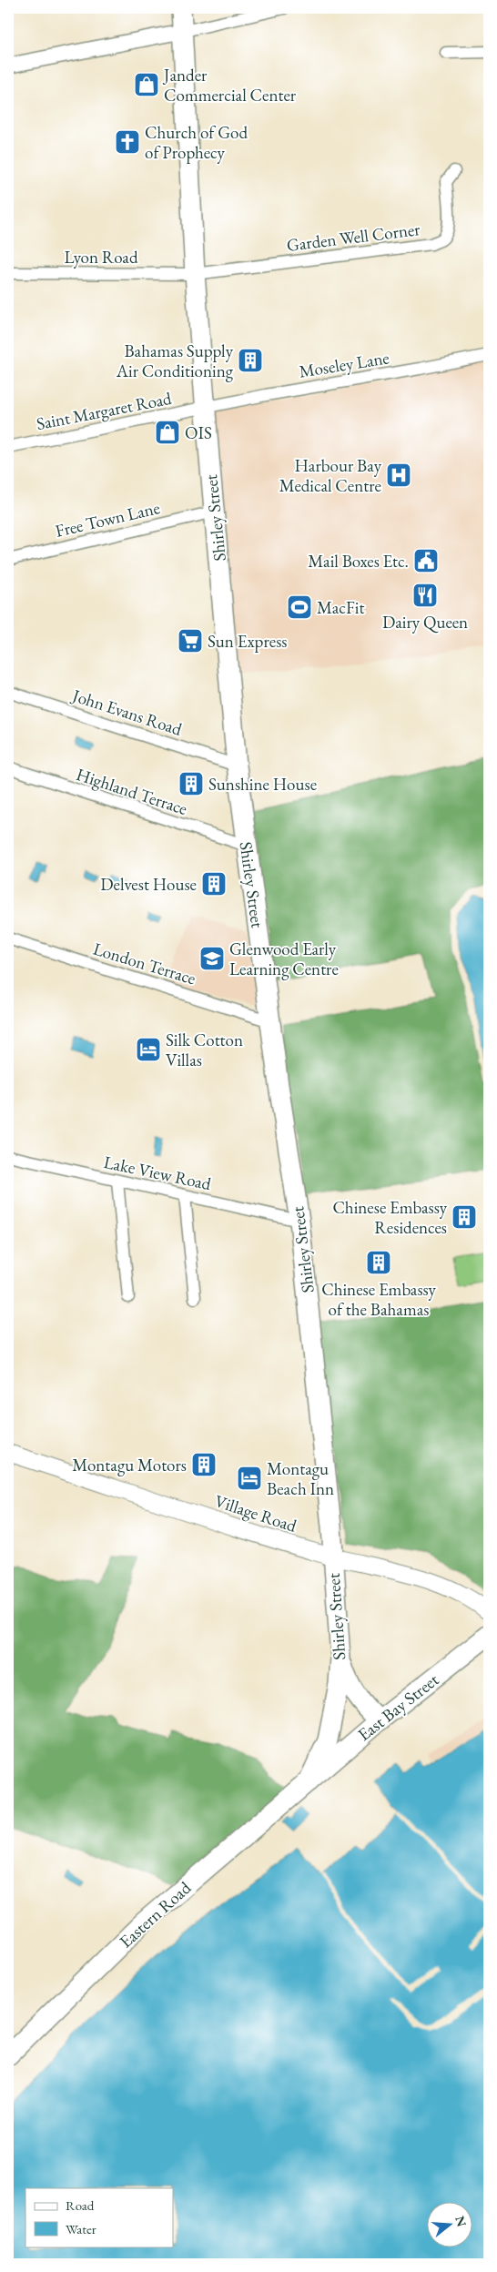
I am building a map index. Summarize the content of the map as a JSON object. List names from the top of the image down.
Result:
{
  "streets": {
    "highway": ["Shirley Street", "East Bay Street", "Eastern Road"],
    "main road": ["Village Road"],
    "street": [
      "Garden Well Corner",
      "Lyon Road",
      "Moseley Lane",
      "Saint Margaret Road",
      "Free Town Lane",
      "John Evans Road",
      "Highland Terrace",
      "London Terrace",
      "Lake View Road"
    ]
  },
  "crossings": [
    ["Garden Well Corner", "Lyon Road"],
    ["Garden Well Corner", "Shirley Street"],
    ["Lyon Road", "Shirley Street"],
    ["Moseley Lane", "Saint Margaret Road"],
    ["Moseley Lane", "Shirley Street"],
    ["Saint Margaret Road", "Shirley Street"],
    ["Shirley Street", "Free Town Lane"],
    ["Shirley Street", "John Evans Road"],
    ["Shirley Street", "Highland Terrace"],
    ["Shirley Street", "London Terrace"],
    ["Shirley Street", "Lake View Road"],
    ["Shirley Street", "Village Road"],
    ["Shirley Street", "East Bay Street"],
    ["Shirley Street", "Eastern Road"],
    ["East Bay Street", "Eastern Road"]
  ],
  "places": {
    "shop": ["Jander Commercial Center", "OIS"],
    "church": ["Church of God of Prophecy"],
    "building": [
      "Bahamas Supply Air Conditioning",
      "Sunshine House",
      "Delvest House",
      "Chinese Embassy Residences",
      "Chinese Embassy of the Bahamas",
      "Montagu Motors"
    ],
    "hospital": ["Harbour Bay Medical Centre"],
    "public building": ["Mail Boxes Etc."],
    "restaurant": ["Dairy Queen"],
    "sports": ["MacFit"],
    "supermarket": ["Sun Express"],
    "school or university": ["Glenwood Early Learning Centre"],
    "hotel": ["Silk Cotton Villas", "Montagu Beach Inn"]
  },
  "legend": ["Road", "Water"],
  "north": "right"
}
